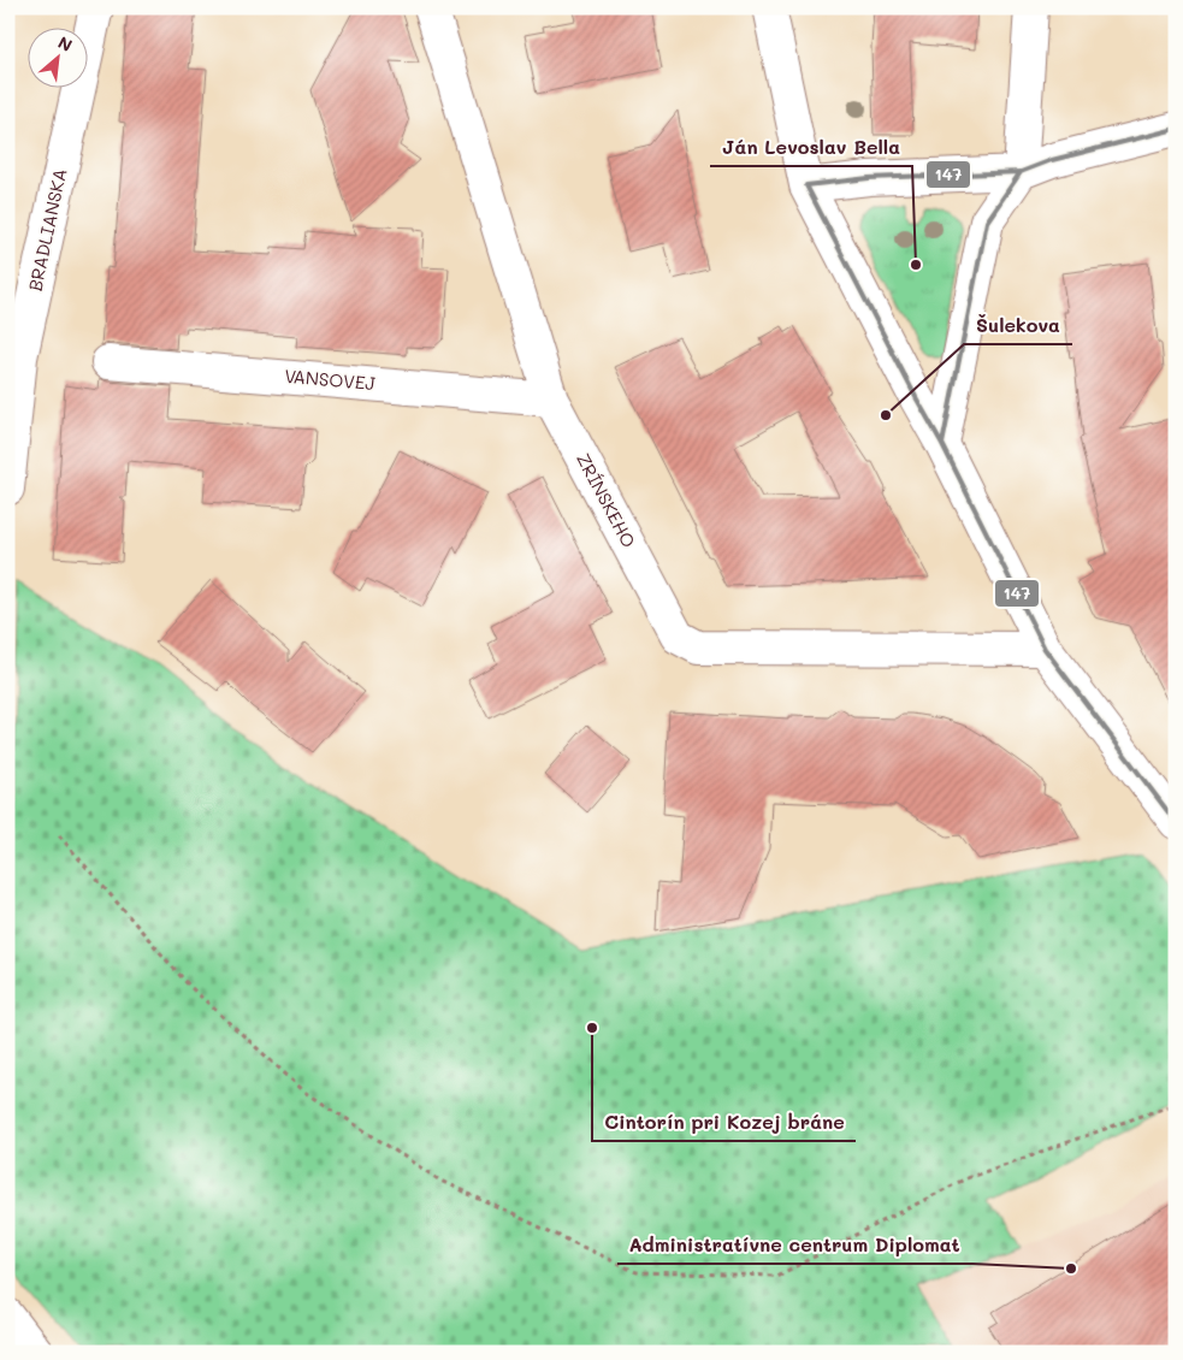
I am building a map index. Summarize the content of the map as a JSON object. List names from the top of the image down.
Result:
{
  "streets": {
    "street": ["BRADLIANSKA", "VANSOVEJ", "ZRÍNSKEHO"]
  },
  "crossings": [
    ["VANSOVEJ", "ZRÍNSKEHO"]
  ],
  "places": [
    "Ján Levoslav Bella",
    "Šulekova",
    "Cintorín pri Kozej bráne",
    "Administratívne centrum Diplomat"
  ],
  "lines": ["transit line 147"],
  "north": "top right"
}
